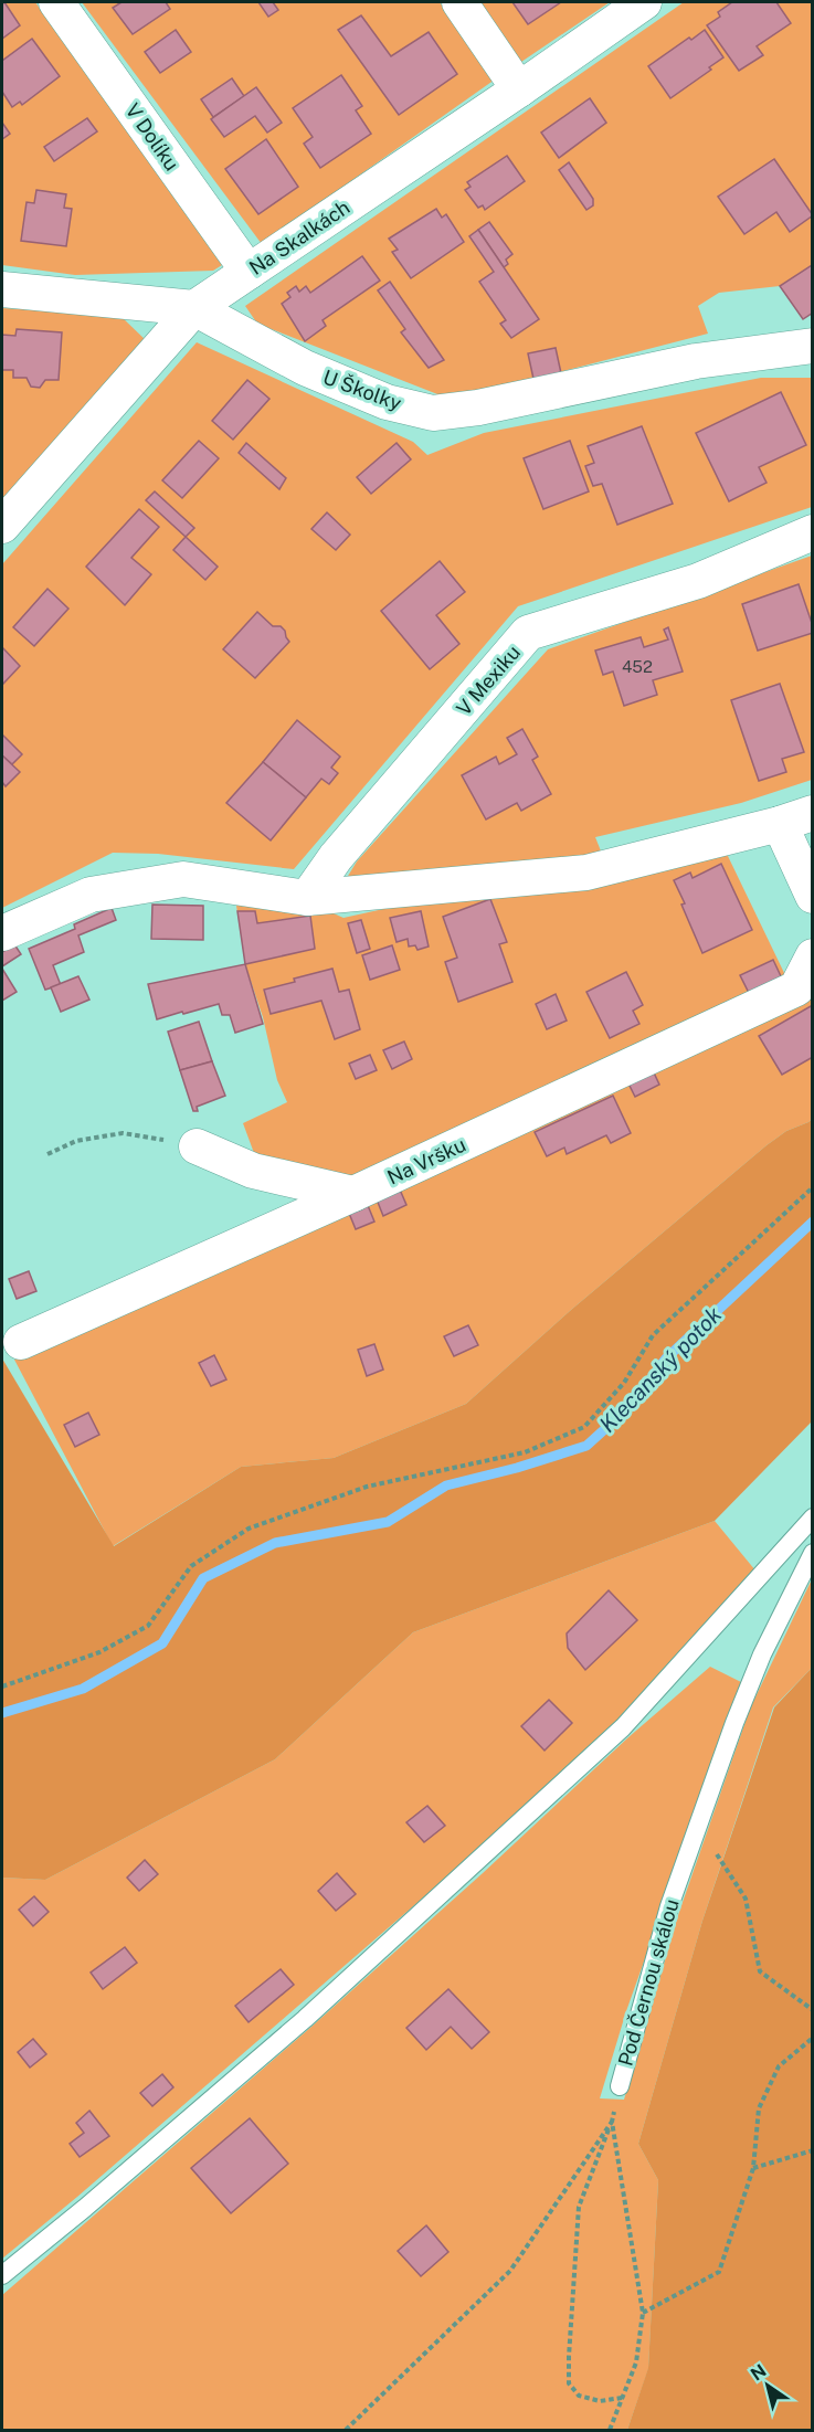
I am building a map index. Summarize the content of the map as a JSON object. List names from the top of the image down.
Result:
{
  "streets": {
    "street": [
      "V Dolíku",
      "Na Skalkách",
      "U Školky",
      "V Mexiku",
      "Na Vršku"
    ],
    "lane": ["Pod Černou skálou"]
  },
  "crossings": [
    ["V Dolíku", "Na Skalkách"],
    ["Na Skalkách", "U Školky"]
  ],
  "water": ["Klecanský potok"],
  "house_numbers": ["452"],
  "north": "top left"
}
